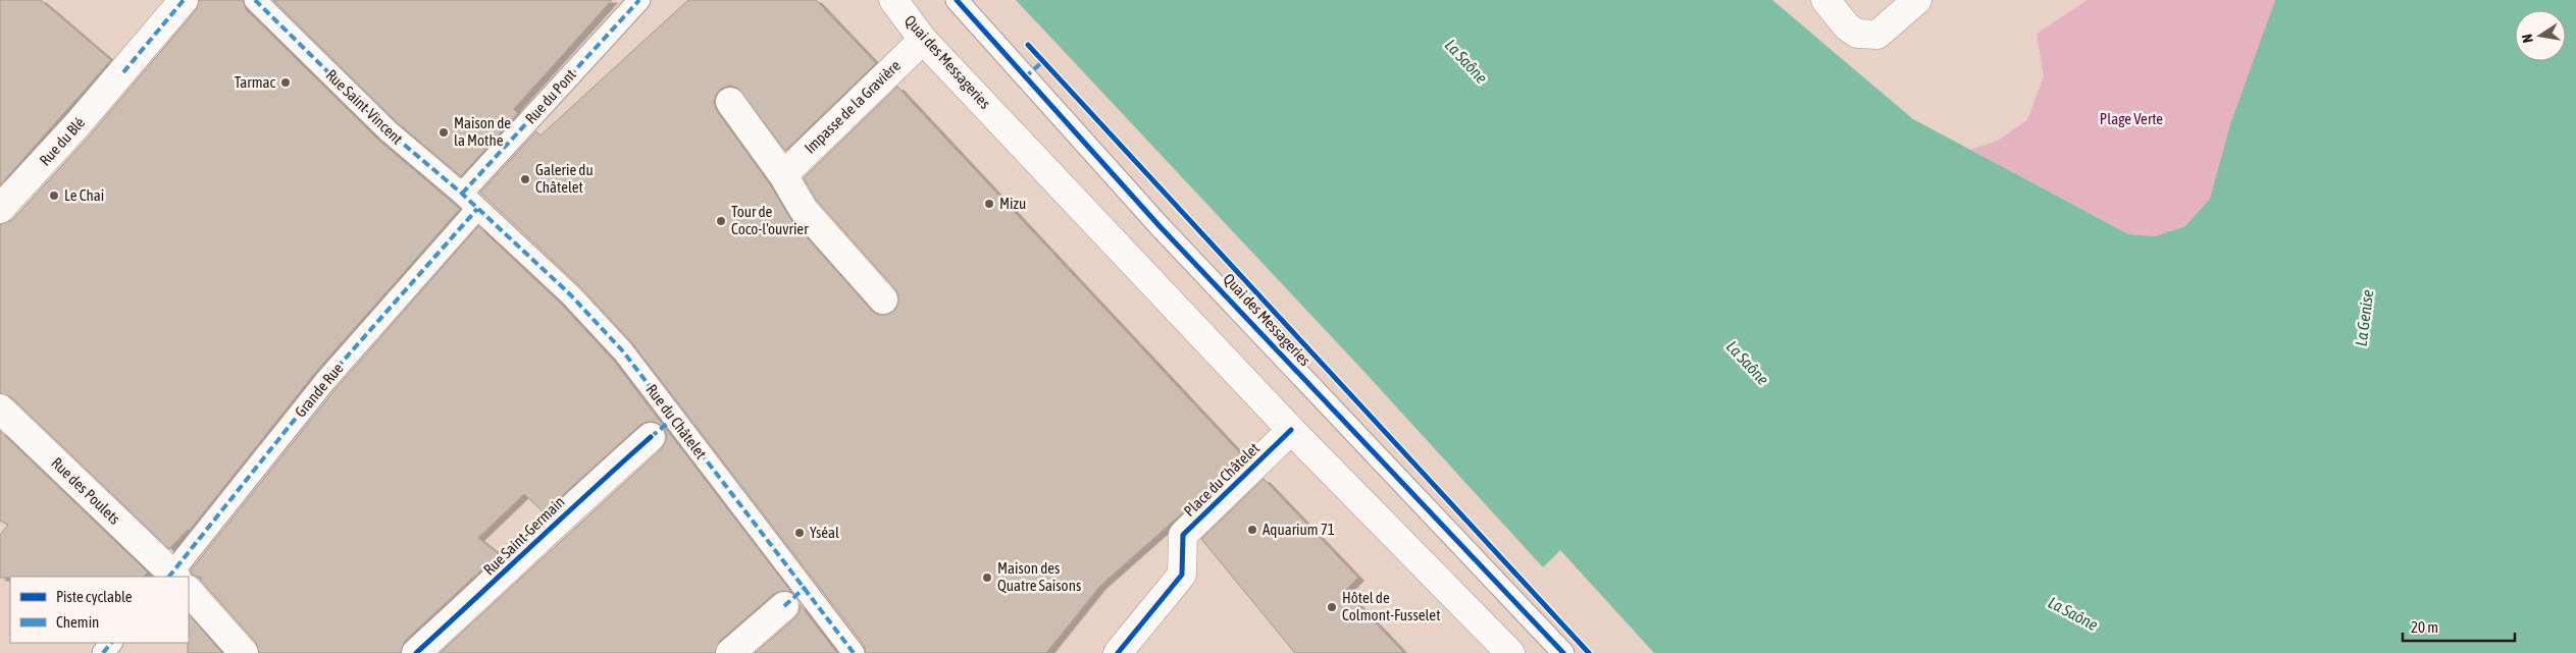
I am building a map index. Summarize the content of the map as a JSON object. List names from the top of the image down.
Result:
{
  "streets": {
    "street": [
      "Quai des Messageries",
      "Rue du Pont",
      "Rue Saint-Vincent",
      "Impasse de la Gravière",
      "Rue du Blé",
      "Grande Rue",
      "Rue du Châtelet",
      "Place du Châtelet",
      "Rue des Poulets",
      "Rue Saint-Germain"
    ]
  },
  "crossings": [
    ["Quai des Messageries", "Impasse de la Gravière"],
    ["Quai des Messageries", "Place du Châtelet"],
    ["Rue du Pont", "Rue Saint-Vincent"],
    ["Rue Saint-Vincent", "Grande Rue"],
    ["Rue Saint-Vincent", "Rue du Châtelet"],
    ["Grande Rue", "Rue du Châtelet"]
  ],
  "water": ["La Saône", "La Genise"],
  "parks": ["Plage Verte"],
  "places": [
    "Tarmac",
    "Maison de la Mothe",
    "Galerie du Châtelet",
    "Le Chai",
    "Mizu",
    "Tour de Coco-l'ouvrier",
    "Aquarium 71",
    "Yséal",
    "Maison des Quatre Saisons",
    "Hôtel de Colmont-Fusselet"
  ],
  "legend": ["Piste cyclable", "Chemin"],
  "scale_bar": "20 m",
  "north": "left"
}
